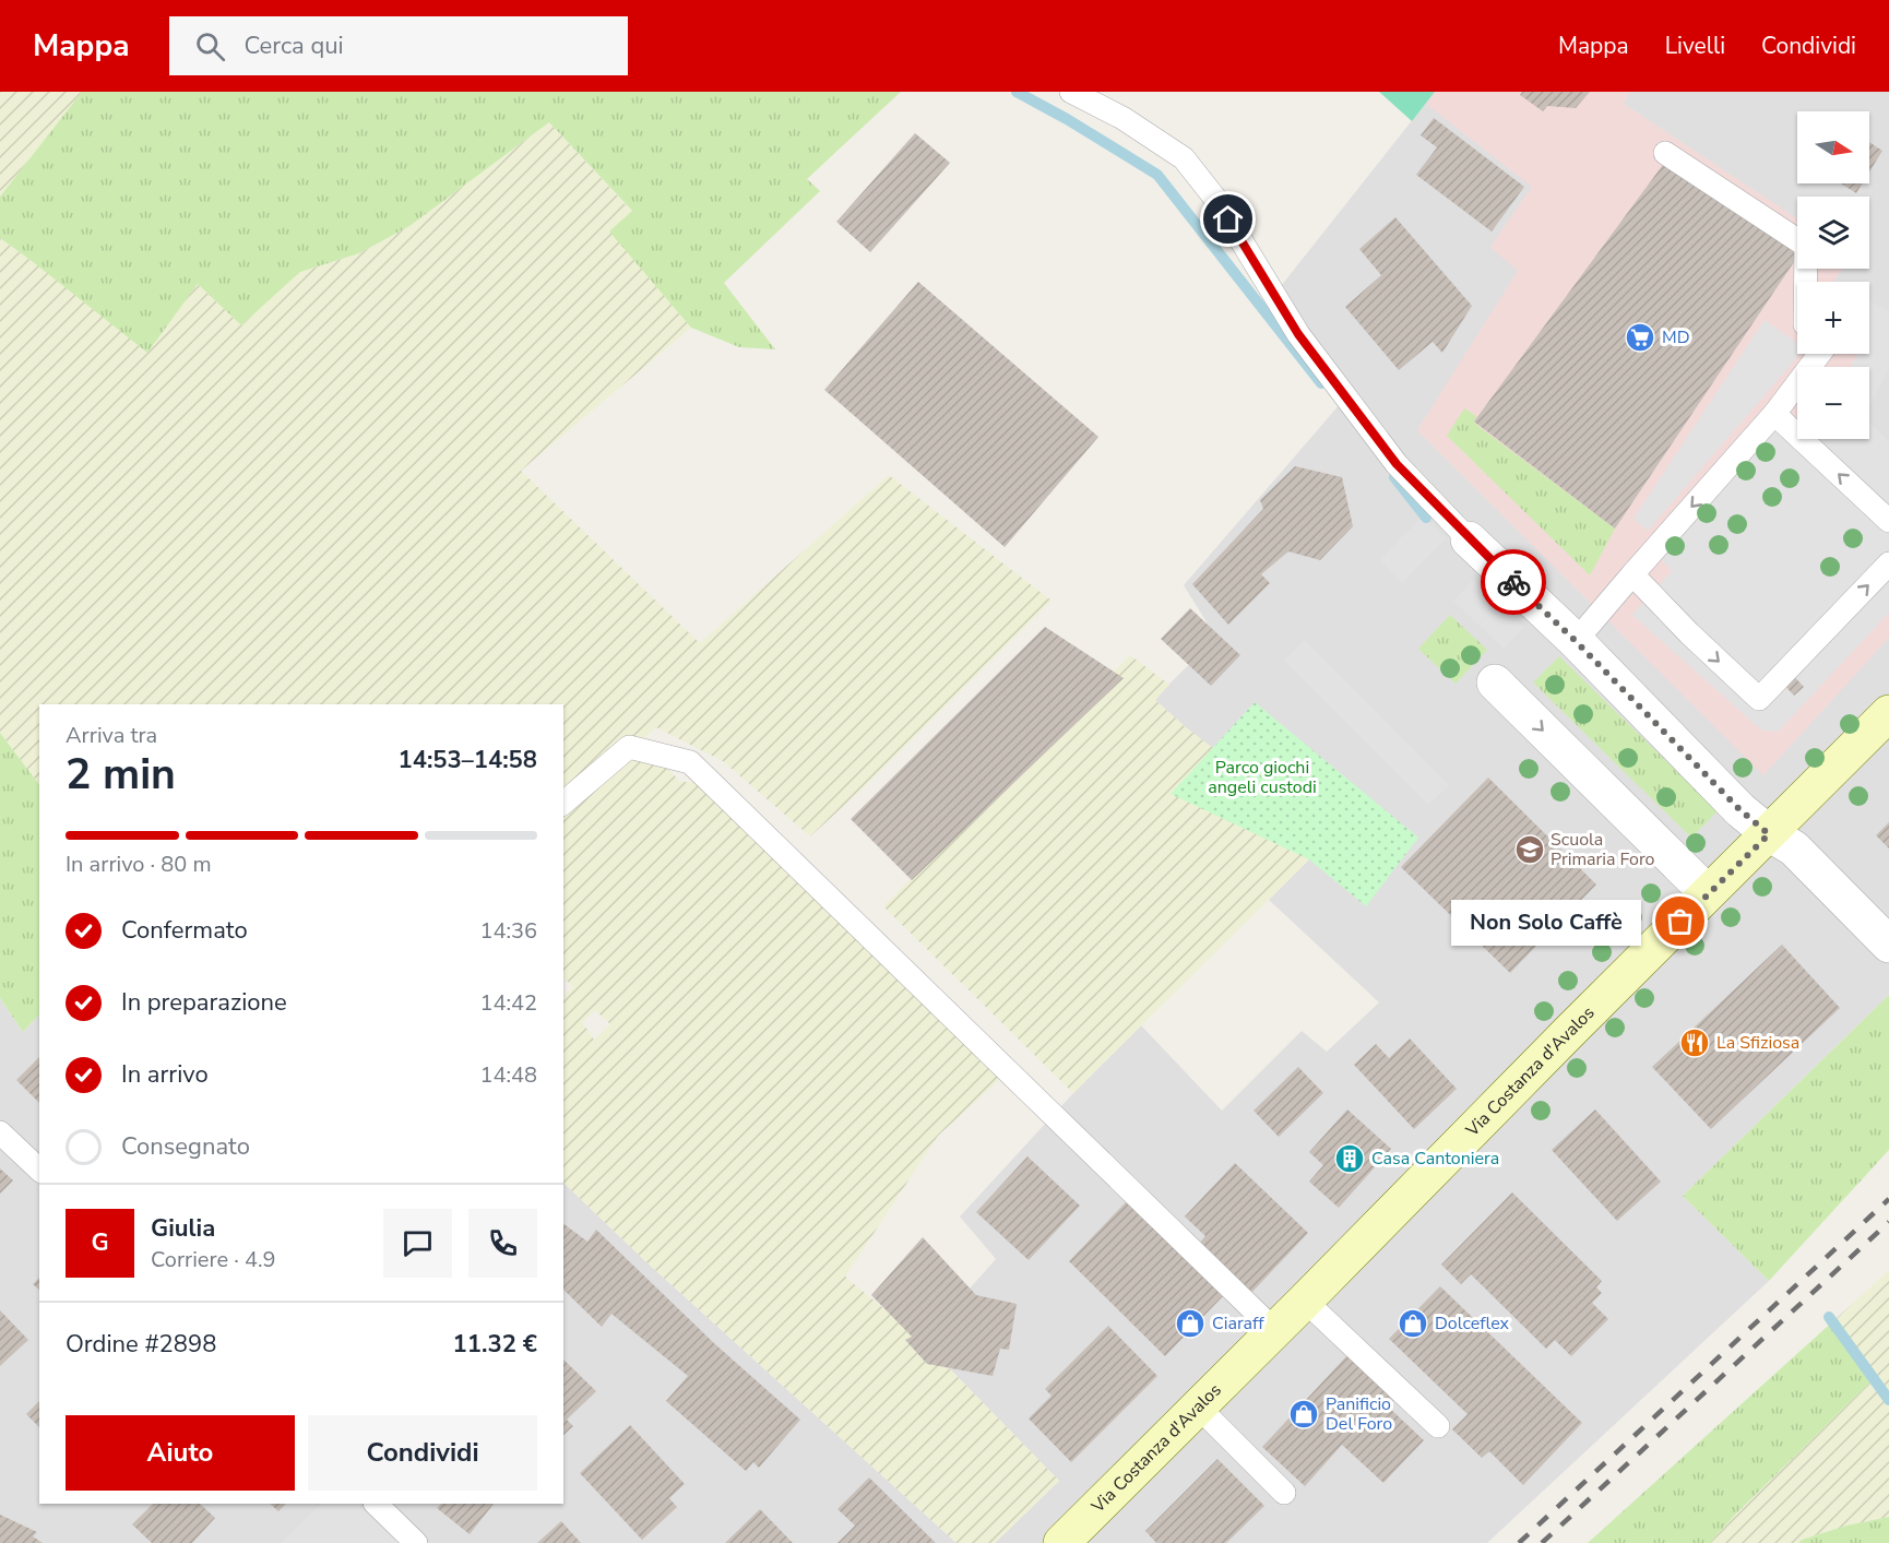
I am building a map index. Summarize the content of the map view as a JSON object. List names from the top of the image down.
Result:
{
  "streets": {
    "main road": ["Via Costanza d'Avalos"]
  },
  "parks": ["Parco giochi angeli custodi"],
  "places": {
    "supermarket": ["MD"],
    "school or university": ["Scuola Primaria Foro"],
    "other": ["Non Solo Caffè"],
    "restaurant": ["La Sfiziosa"],
    "building": ["Casa Cantoniera"],
    "shop": ["Ciaraff", "Dolceflex", "Panificio Del Foro"]
  },
  "north": "right",
  "page": {
    "header": "Mappa",
    "search": "Cerca qui",
    "nav": ["Mappa", "Livelli", "Condividi"],
    "map_buttons": ["+", "−"],
    "heading": ["2 min", "Arriva tra", "14:53–14:58"],
    "panel": [
      "Giulia",
      "Corriere · 4.9",
      "Ordine #2898",
      "11.32 €"
    ],
    "bar": "In arrivo · 80 m",
    "list": [
      ["Confermato", "14:36"],
      ["In preparazione", "14:42"],
      ["In arrivo", "14:48"],
      "Consegnato"
    ],
    "bubble": "Non Solo Caffè",
    "round": "G",
    "buttons": ["Aiuto", "Condividi"]
  }
}
